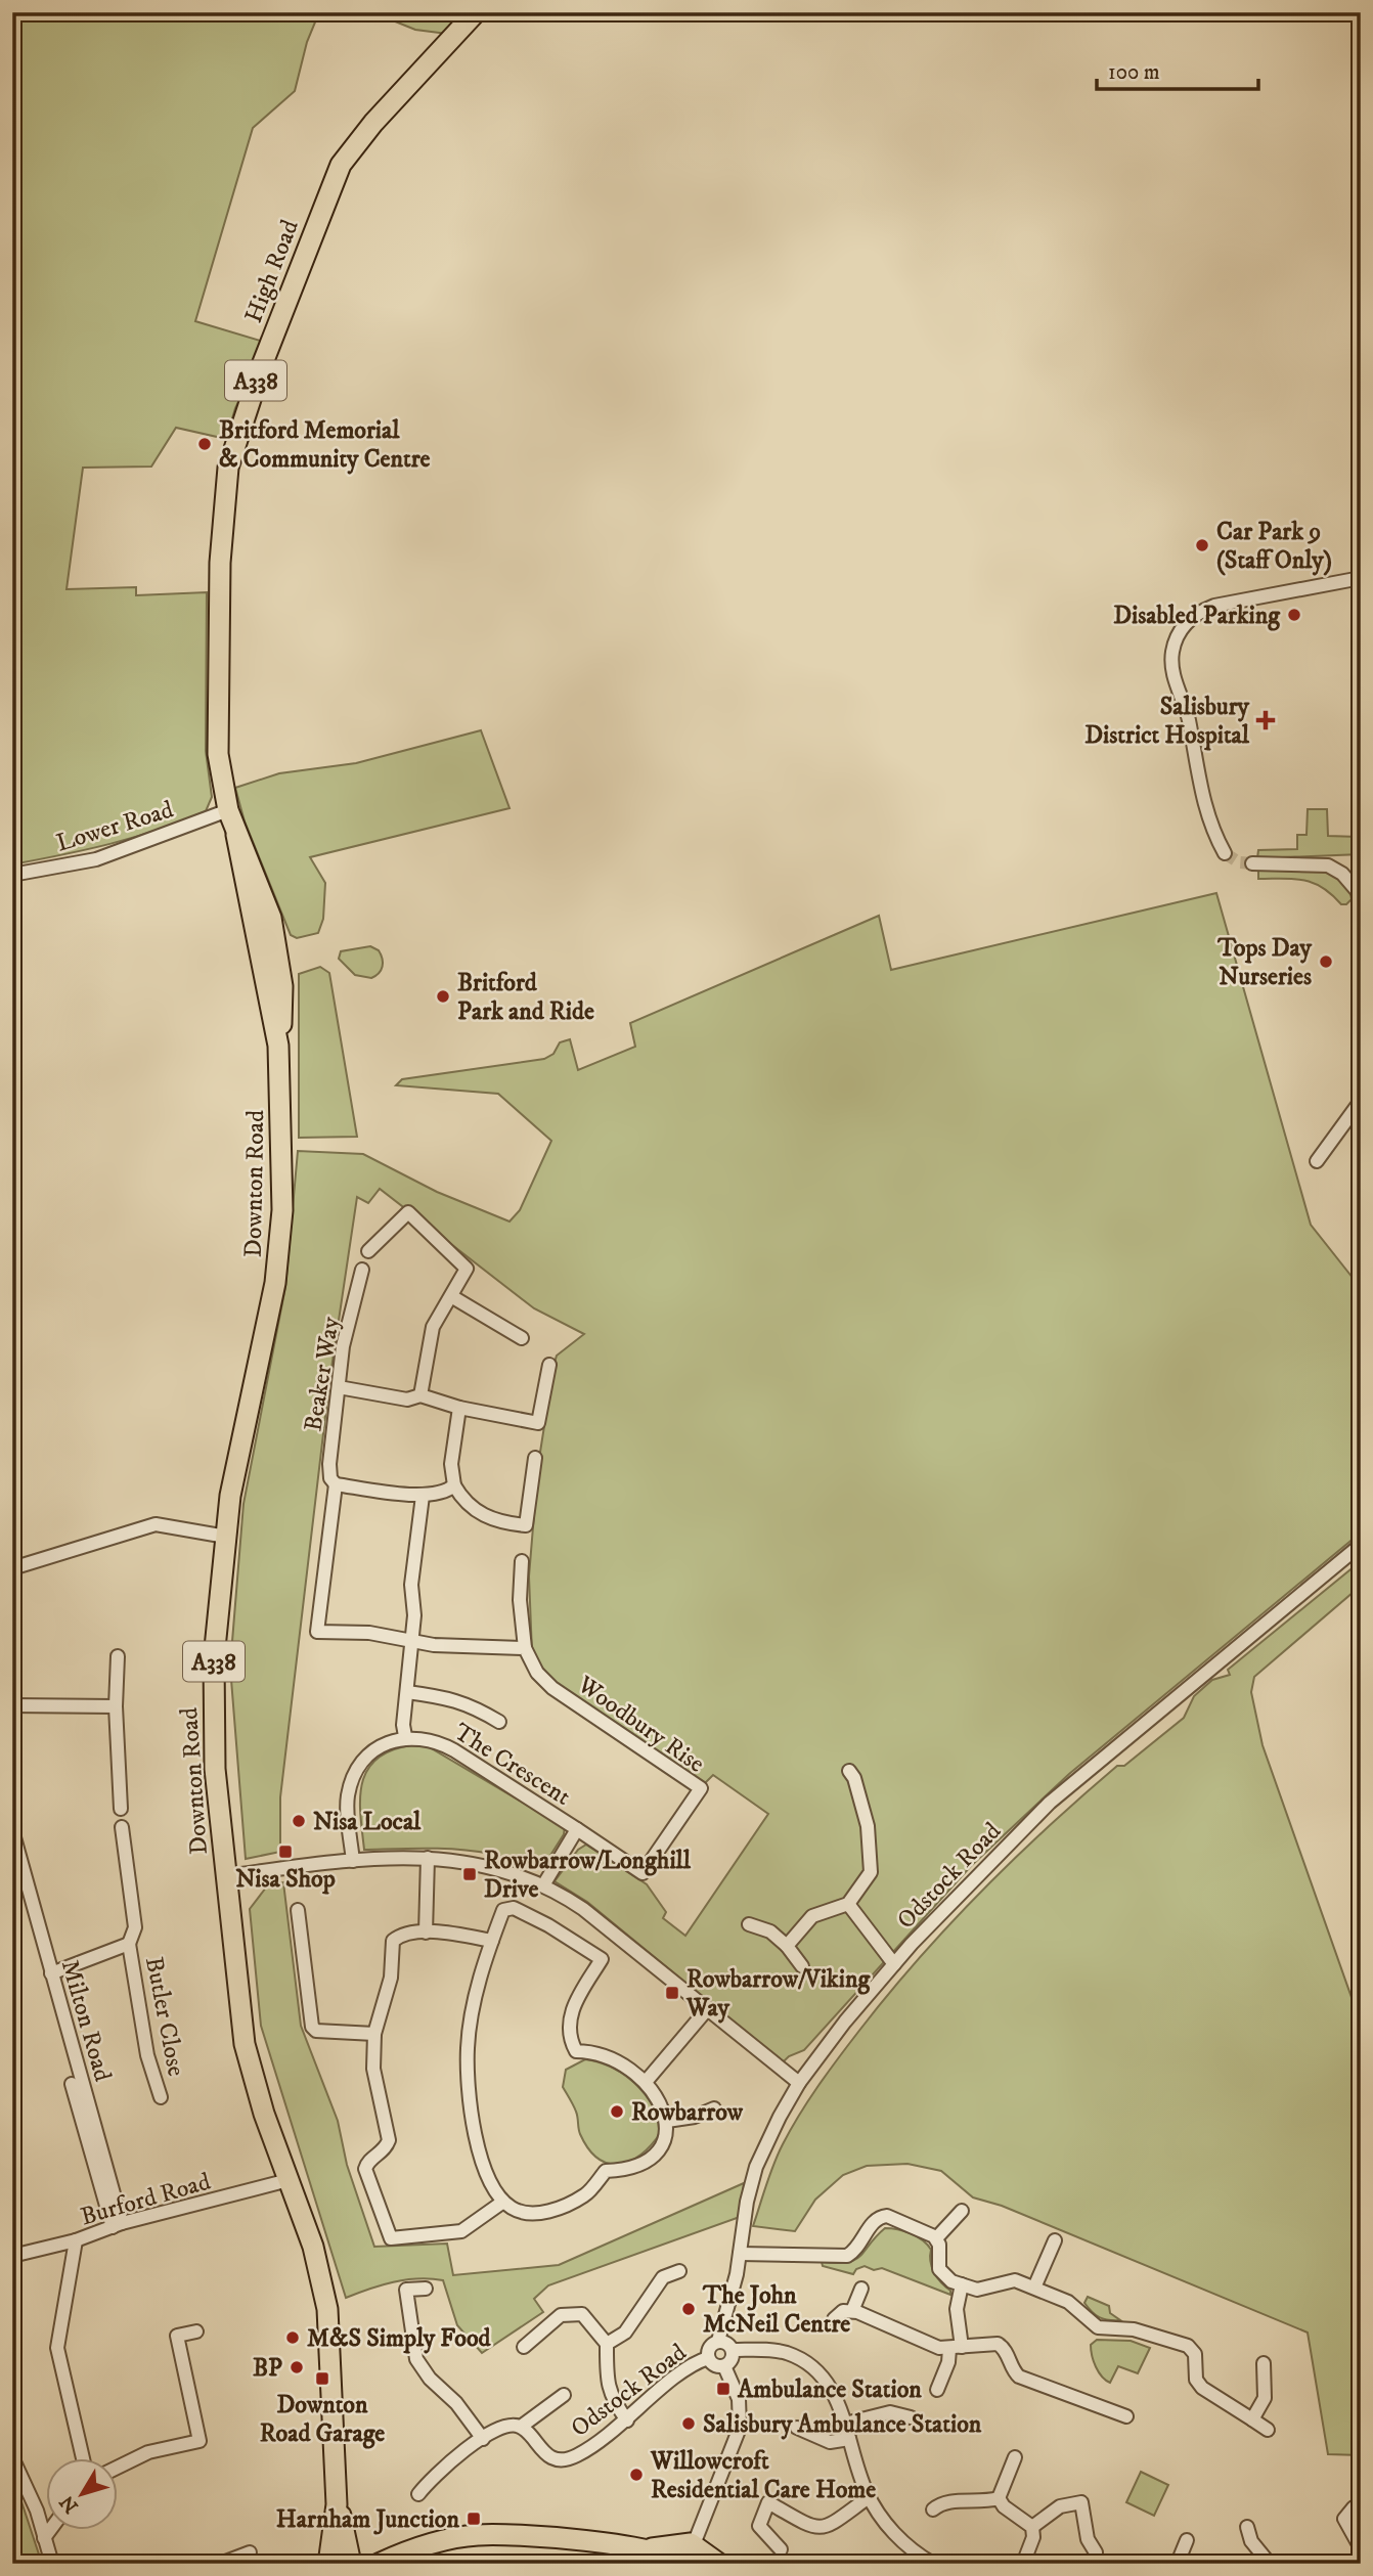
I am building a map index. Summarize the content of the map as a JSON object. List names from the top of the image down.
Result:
{
  "streets": {
    "highway": ["High Road", "A338", "Downton Road"],
    "street": [
      "Lower Road",
      "Beaker Way",
      "Woodbury Rise",
      "The Crescent",
      "Odstock Road",
      "Butler Close",
      "Milton Road",
      "Burford Road"
    ]
  },
  "crossings": [
    ["High Road", "Lower Road"],
    ["High Road", "Downton Road"],
    ["Lower Road", "Downton Road"],
    ["Downton Road", "Burford Road"],
    ["Woodbury Rise", "The Crescent"],
    ["Butler Close", "Milton Road"],
    ["Milton Road", "Burford Road"]
  ],
  "places": {
    "other": [
      "Britford Memorial & Community Centre",
      "Car Park 9 (Staff Only)",
      "Disabled Parking",
      "Tops Day Nurseries",
      "Britford Park and Ride",
      "Nisa Local",
      "Rowbarrow",
      "The John McNeil Centre",
      "M&S Simply Food",
      "BP",
      "Salisbury Ambulance Station",
      "Willowcroft Residential Care Home"
    ],
    "health": ["Salisbury District Hospital"],
    "transit": [
      "Nisa Shop",
      "Rowbarrow/Longhill Drive",
      "Rowbarrow/Viking Way",
      "Downton Road Garage",
      "Ambulance Station",
      "Harnham Junction"
    ]
  },
  "scale_bar": "100 m",
  "north": "bottom left"
}
